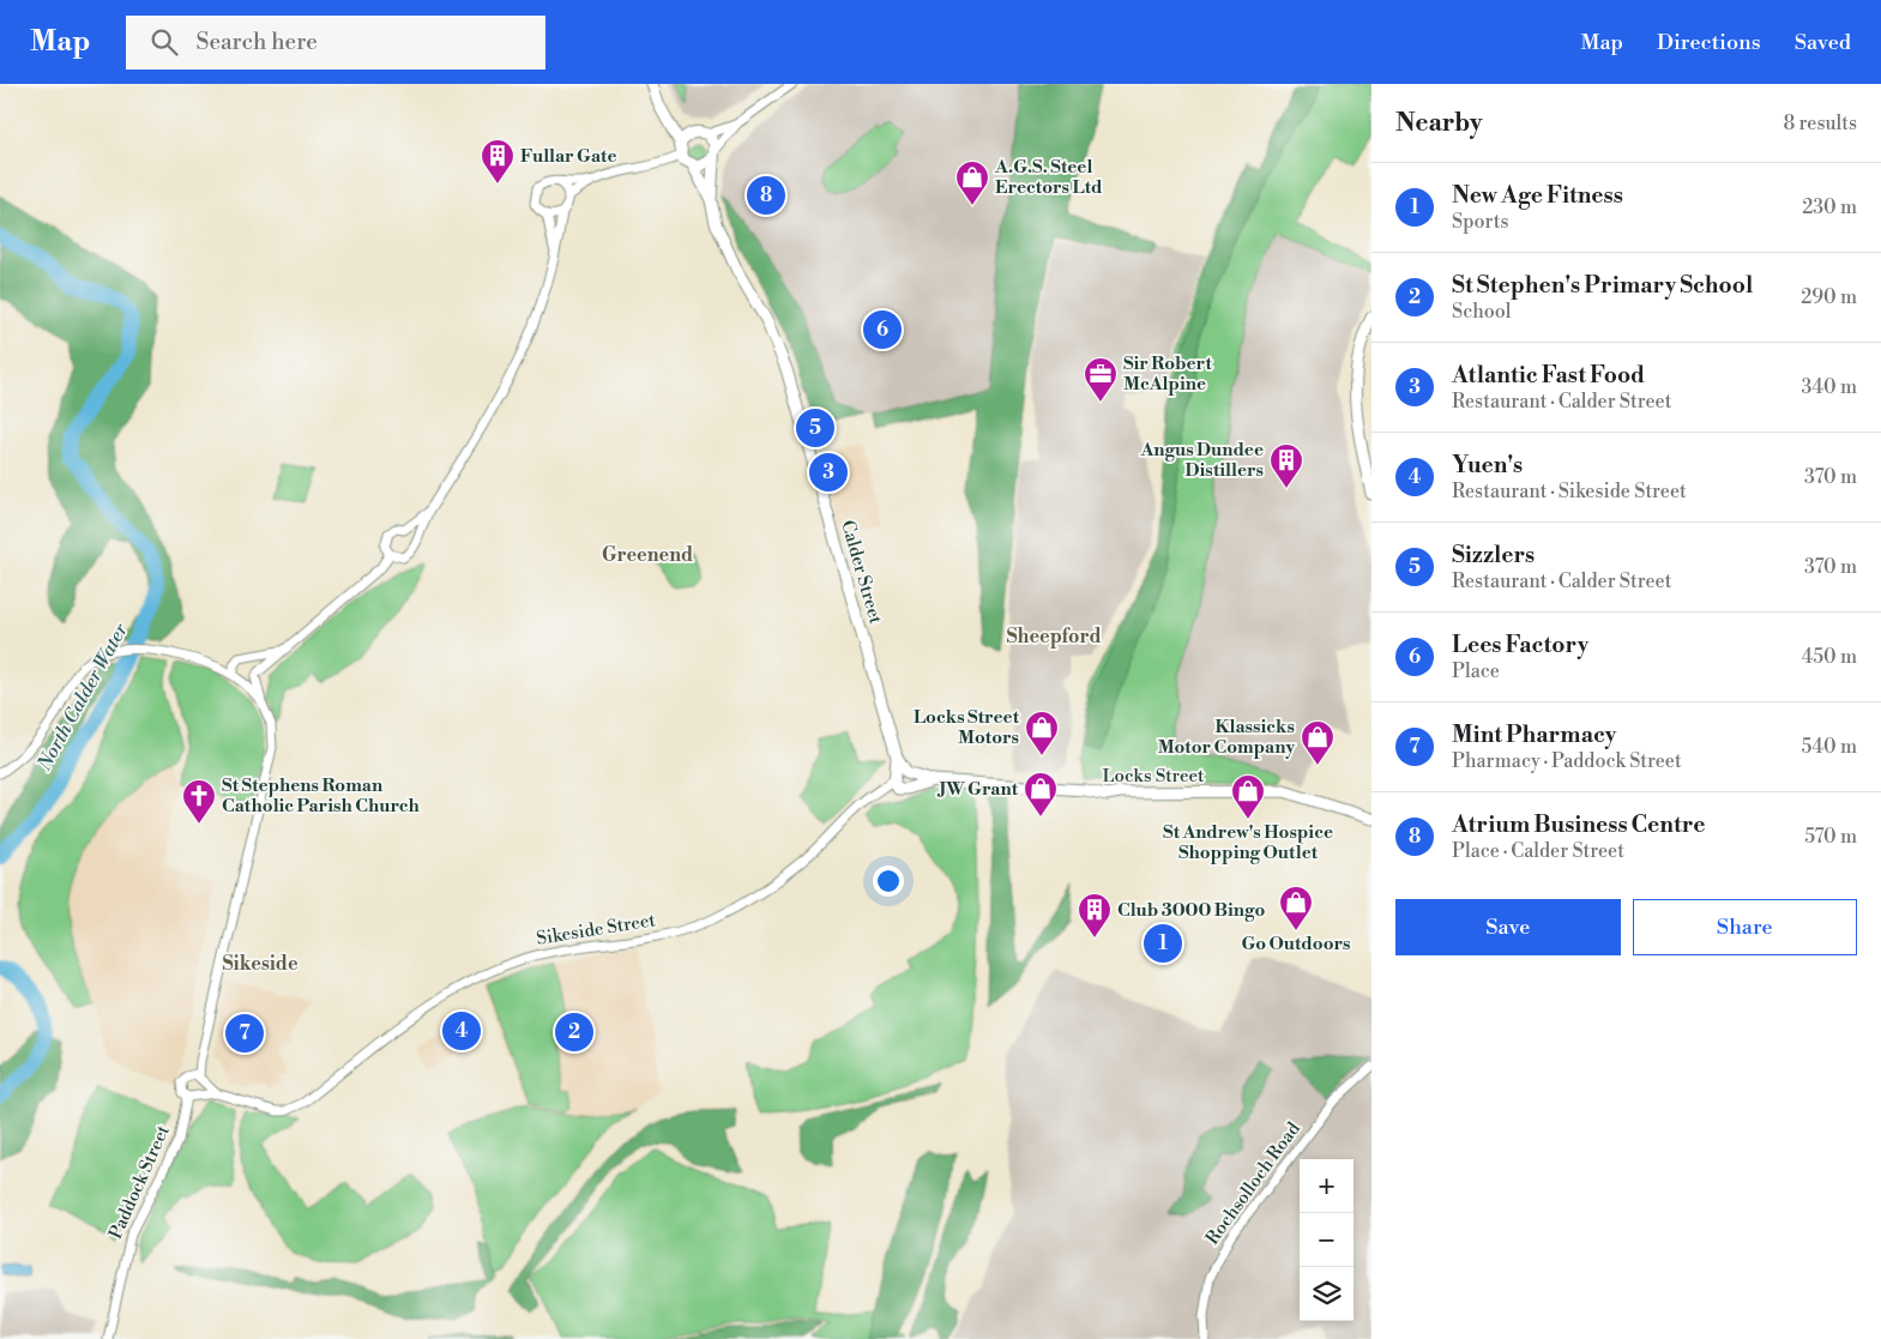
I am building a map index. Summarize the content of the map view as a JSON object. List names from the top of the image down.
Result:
{
  "streets": {
    "main road": ["Calder Street", "Locks Street"],
    "street": ["Sikeside Street", "Paddock Street", "Rochsolloch Road"]
  },
  "crossings": [
    ["Calder Street", "Locks Street"],
    ["Calder Street", "Sikeside Street"],
    ["Locks Street", "Sikeside Street"],
    ["Sikeside Street", "Paddock Street"]
  ],
  "districts": ["Greenend", "Sheepford", "Sikeside"],
  "water": ["North Calder Water"],
  "places": {
    "building": ["Fullar Gate", "Angus Dundee Distillers", "Club 3000 Bingo"],
    "shop": [
      "A.G.S. Steel Erectors Ltd",
      "Locks Street Motors",
      "Klassicks Motor Company",
      "JW Grant",
      "St Andrew's Hospice Shopping Outlet",
      "Go Outdoors"
    ],
    "office": ["Sir Robert McAlpine"],
    "church": ["St Stephens Roman Catholic Parish Church"]
  },
  "page": {
    "header": "Map",
    "search": "Search here",
    "nav": ["Map", "Directions", "Saved"],
    "heading": ["Nearby", "8 results"],
    "list": [
      {
        "mark": "1",
        "name": "New Age Fitness",
        "note": "Sports",
        "value": "230 m"
      },
      {
        "mark": "2",
        "name": "St Stephen's Primary School",
        "note": "School",
        "value": "290 m"
      },
      {
        "mark": "3",
        "name": "Atlantic Fast Food",
        "note": "Restaurant · Calder Street",
        "value": "340 m"
      },
      {
        "mark": "4",
        "name": "Yuen's",
        "note": "Restaurant · Sikeside Street",
        "value": "370 m"
      },
      {
        "mark": "5",
        "name": "Sizzlers",
        "note": "Restaurant · Calder Street",
        "value": "370 m"
      },
      {
        "mark": "6",
        "name": "Lees Factory",
        "note": "Place",
        "value": "450 m"
      },
      {
        "mark": "7",
        "name": "Mint Pharmacy",
        "note": "Pharmacy · Paddock Street",
        "value": "540 m"
      },
      {
        "mark": "8",
        "name": "Atrium Business Centre",
        "note": "Place · Calder Street",
        "value": "570 m"
      }
    ],
    "pins": [
      "8",
      "6",
      "5",
      "3",
      "1",
      "4",
      "2",
      "7"
    ],
    "buttons": ["Save", "Share"],
    "map_buttons": ["+", "−"]
  }
}
